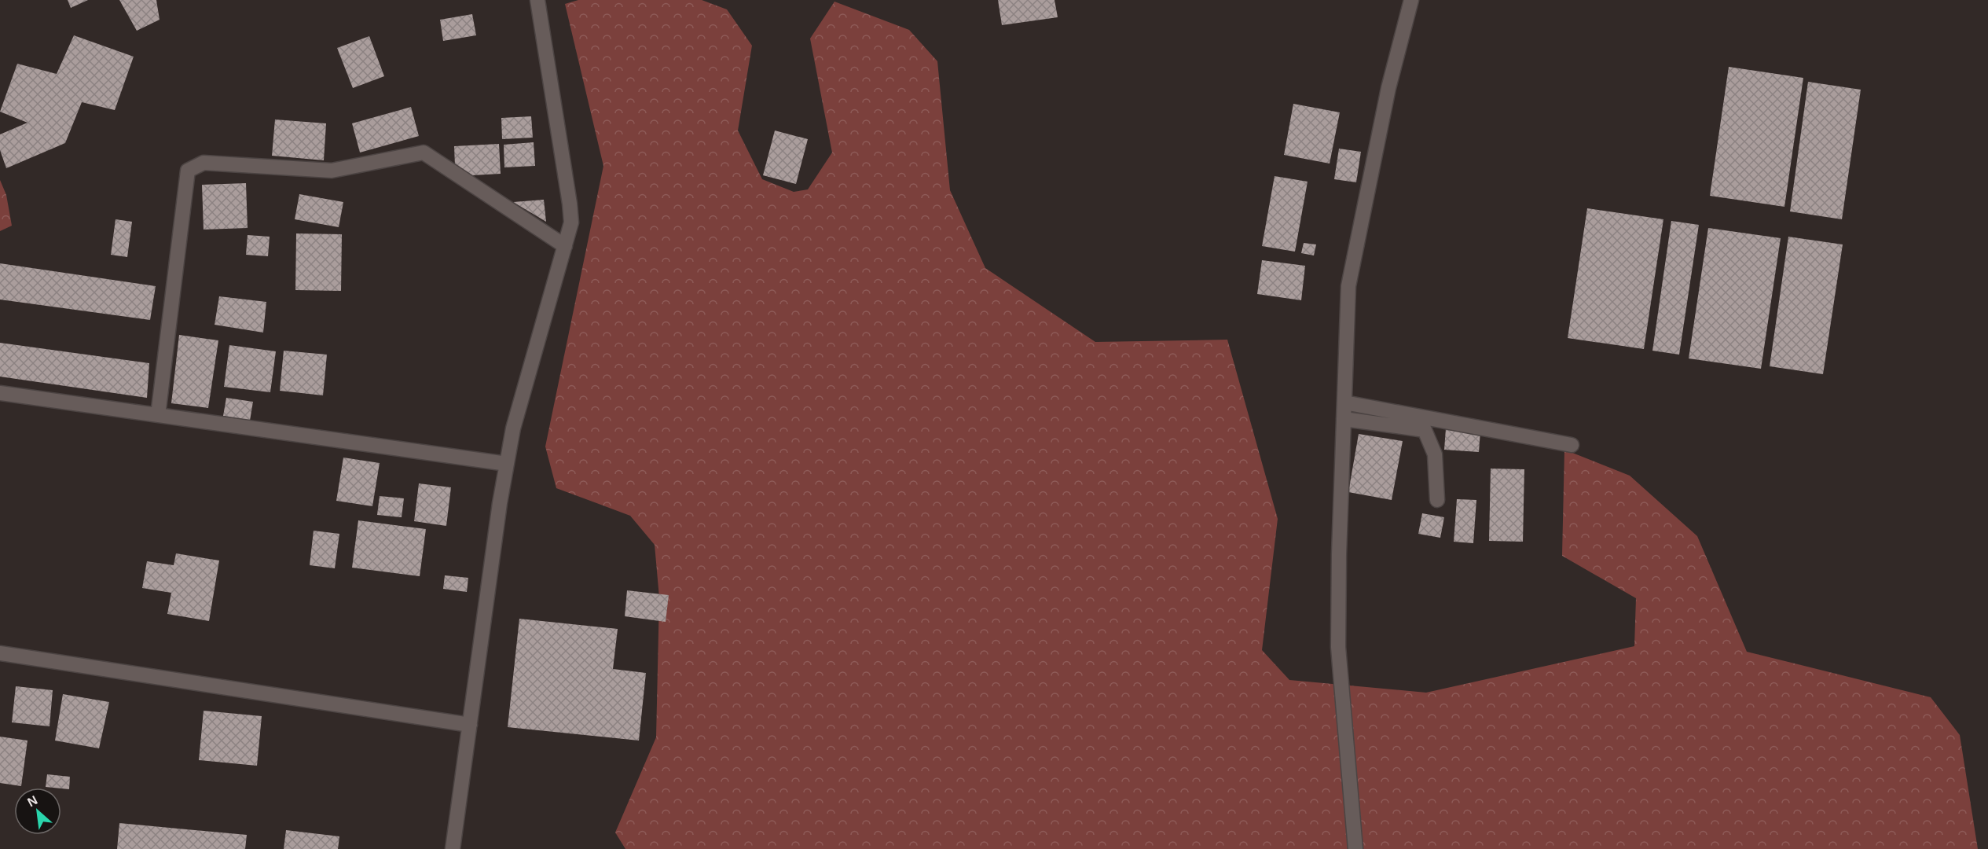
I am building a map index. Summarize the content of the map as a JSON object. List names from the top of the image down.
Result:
{
  "north": "top left"
}
